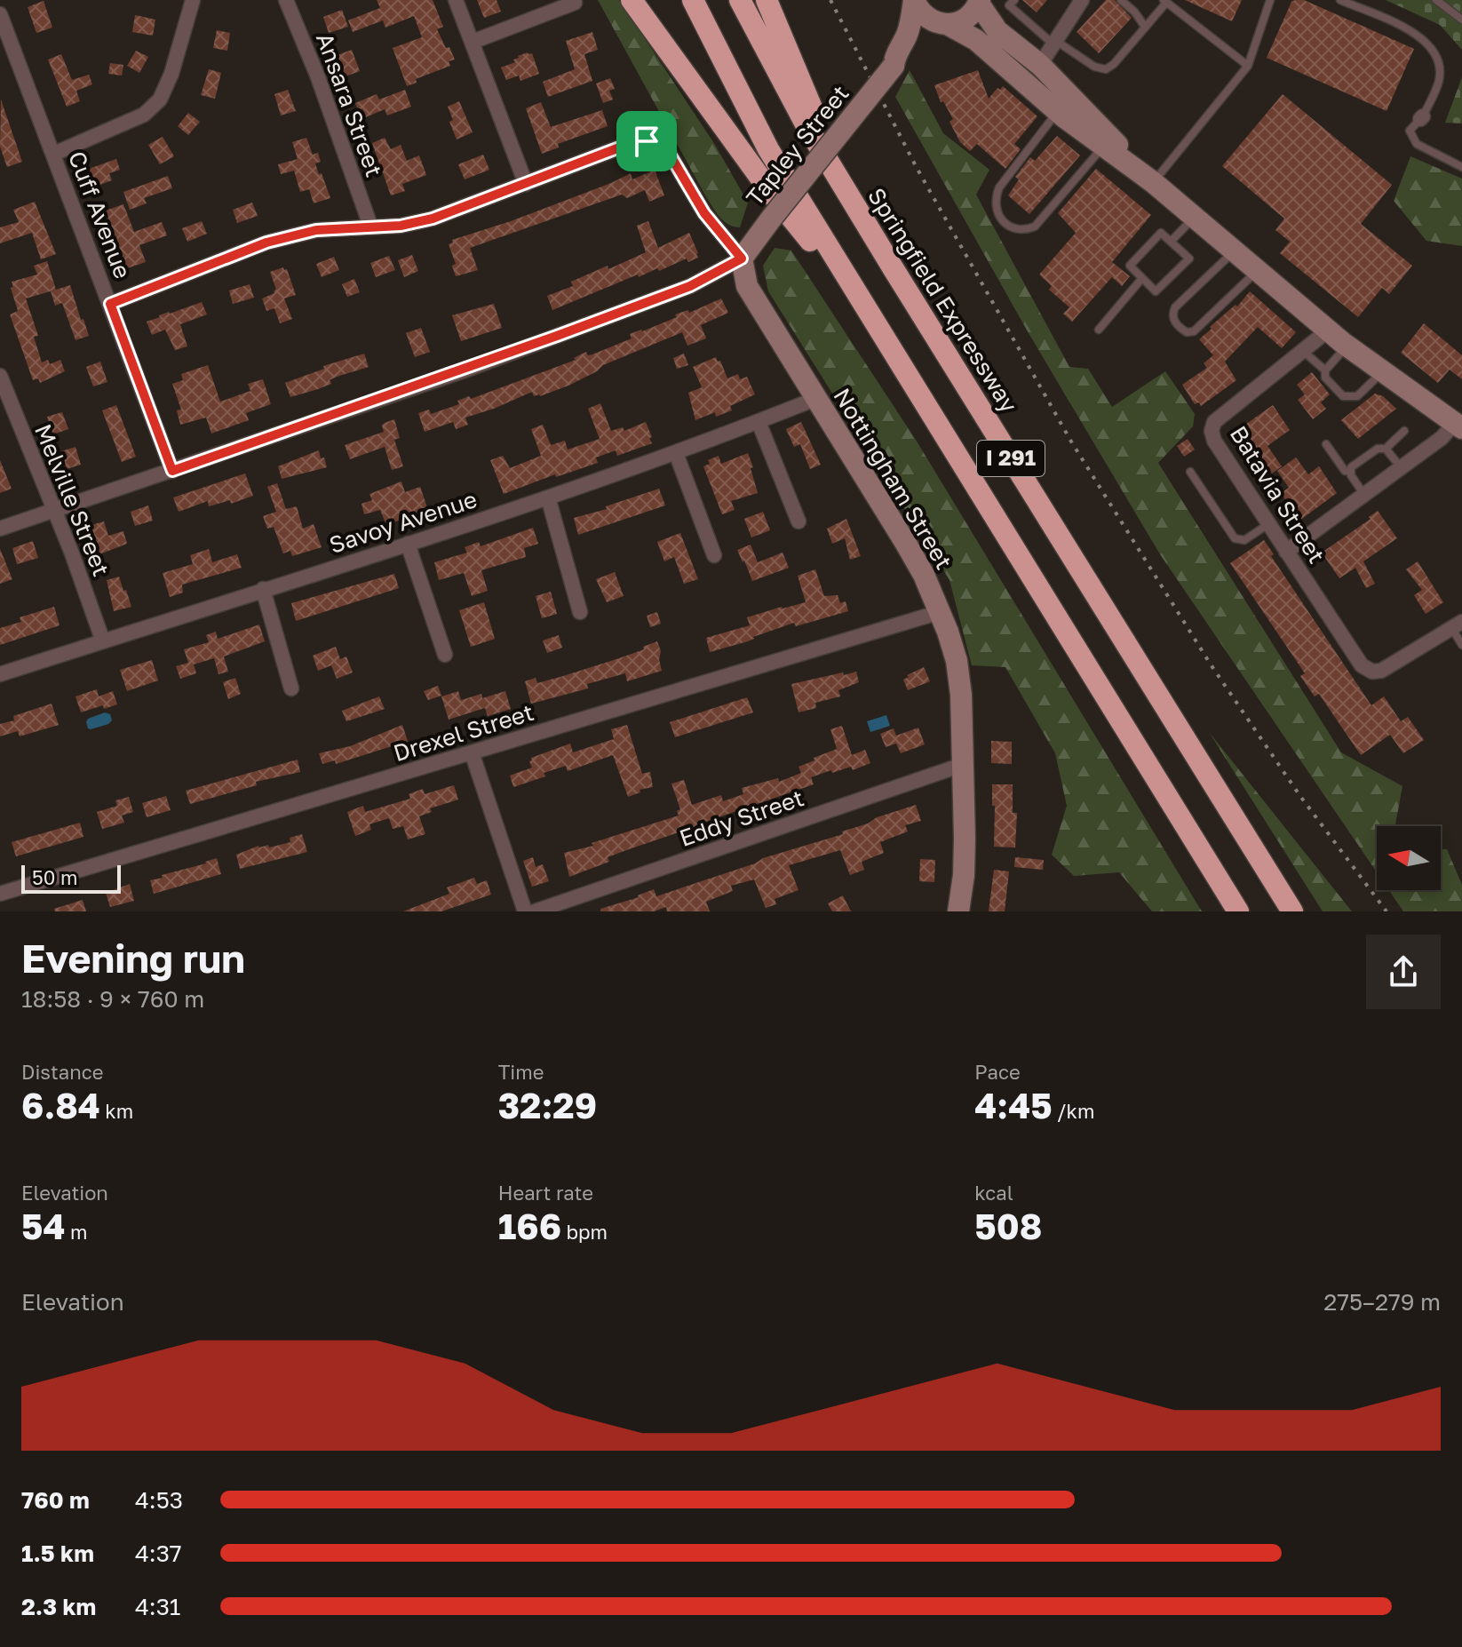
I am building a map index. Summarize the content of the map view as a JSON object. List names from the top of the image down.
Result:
{
  "streets": {
    "highway": ["Springfield Expressway", "I 291"],
    "street": [
      "Ansara Street",
      "Tapley Street",
      "Cuff Avenue",
      "Nottingham Street",
      "Batavia Street",
      "Melville Street",
      "Savoy Avenue",
      "Drexel Street",
      "Eddy Street"
    ]
  },
  "crossings": [
    ["Tapley Street", "Nottingham Street"],
    ["Nottingham Street", "Savoy Avenue"],
    ["Nottingham Street", "Drexel Street"],
    ["Nottingham Street", "Eddy Street"],
    ["Melville Street", "Savoy Avenue"]
  ],
  "scale_bar": "50 m",
  "north": "left",
  "page": {
    "scale": "50 m",
    "heading": ["Evening run", "18:58 · 9 × 760 m"],
    "stats": [
      ["Distance", "6.84 km"],
      ["Time", "32:29"],
      ["Pace", "4:45 /km"],
      ["Elevation", "54 m"],
      ["Heart rate", "166 bpm"],
      ["kcal", "508"]
    ],
    "chart": ["Elevation", "275–279 m"],
    "list": [
      {
        "name": "760 m",
        "note": "4:53"
      },
      {
        "name": "1.5 km",
        "note": "4:37"
      },
      {
        "name": "2.3 km",
        "note": "4:31"
      }
    ]
  }
}
